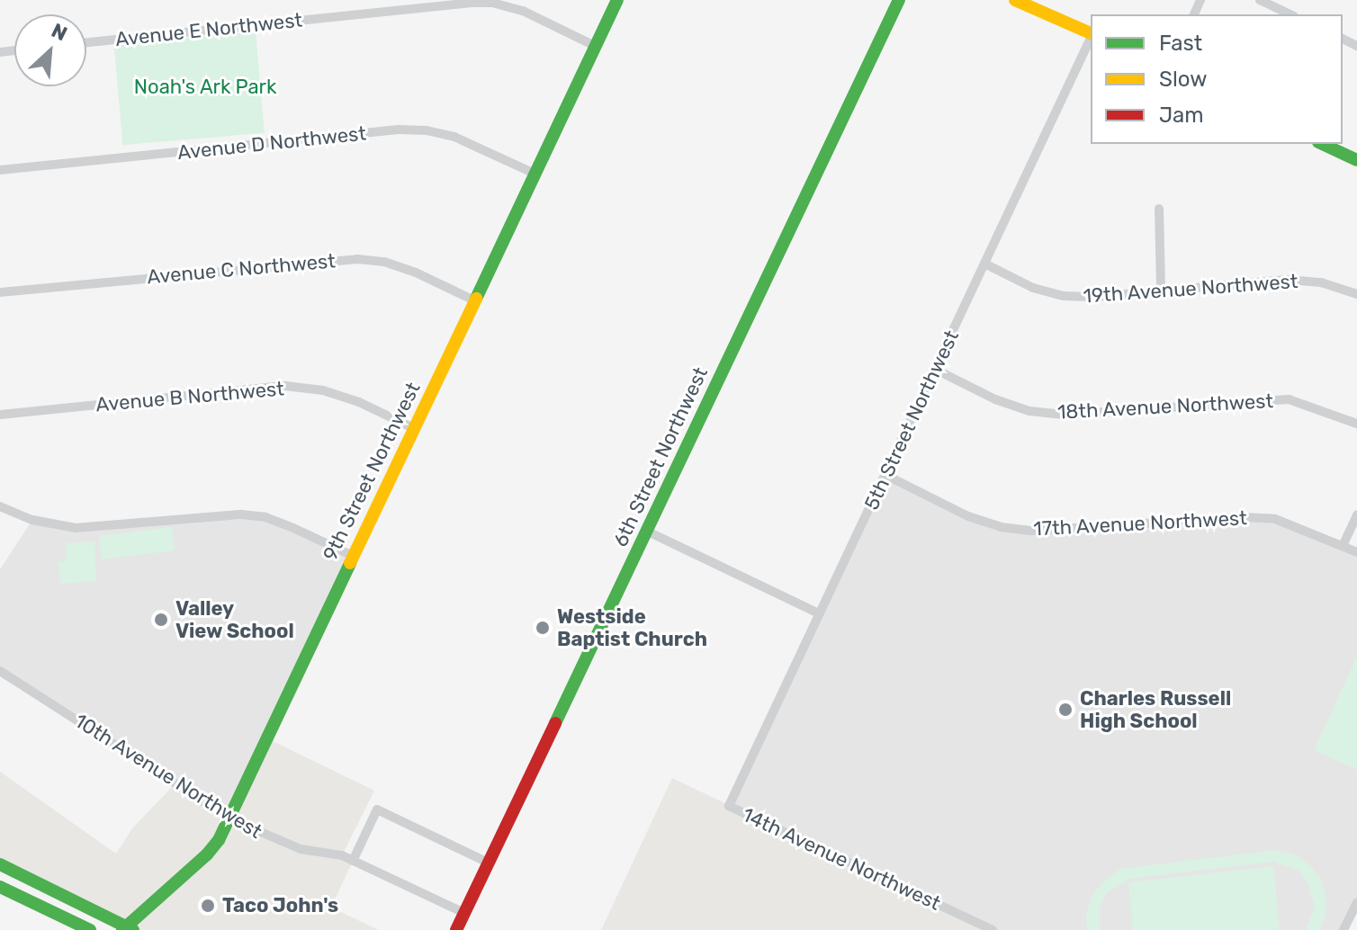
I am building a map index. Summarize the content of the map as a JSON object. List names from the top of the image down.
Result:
{
  "streets": {
    "street": [
      "Avenue E Northwest",
      "Avenue D Northwest",
      "Avenue C Northwest",
      "19th Avenue Northwest",
      "Avenue B Northwest",
      "18th Avenue Northwest",
      "5th Street Northwest",
      "6th Street Northwest",
      "9th Street Northwest",
      "17th Avenue Northwest",
      "10th Avenue Northwest",
      "14th Avenue Northwest"
    ]
  },
  "crossings": [
    ["Avenue E Northwest", "9th Street Northwest"],
    ["Avenue D Northwest", "9th Street Northwest"],
    ["Avenue C Northwest", "9th Street Northwest"],
    ["19th Avenue Northwest", "5th Street Northwest"],
    ["Avenue B Northwest", "9th Street Northwest"],
    ["18th Avenue Northwest", "5th Street Northwest"],
    ["5th Street Northwest", "17th Avenue Northwest"],
    ["5th Street Northwest", "14th Avenue Northwest"],
    ["6th Street Northwest", "10th Avenue Northwest"],
    ["9th Street Northwest", "10th Avenue Northwest"]
  ],
  "parks": ["Noah's Ark Park"],
  "places": [
    "Valley View School",
    "Westside Baptist Church",
    "Charles Russell High School",
    "Taco John's"
  ],
  "legend": ["Fast", "Slow", "Jam"],
  "north": "top right"
}
